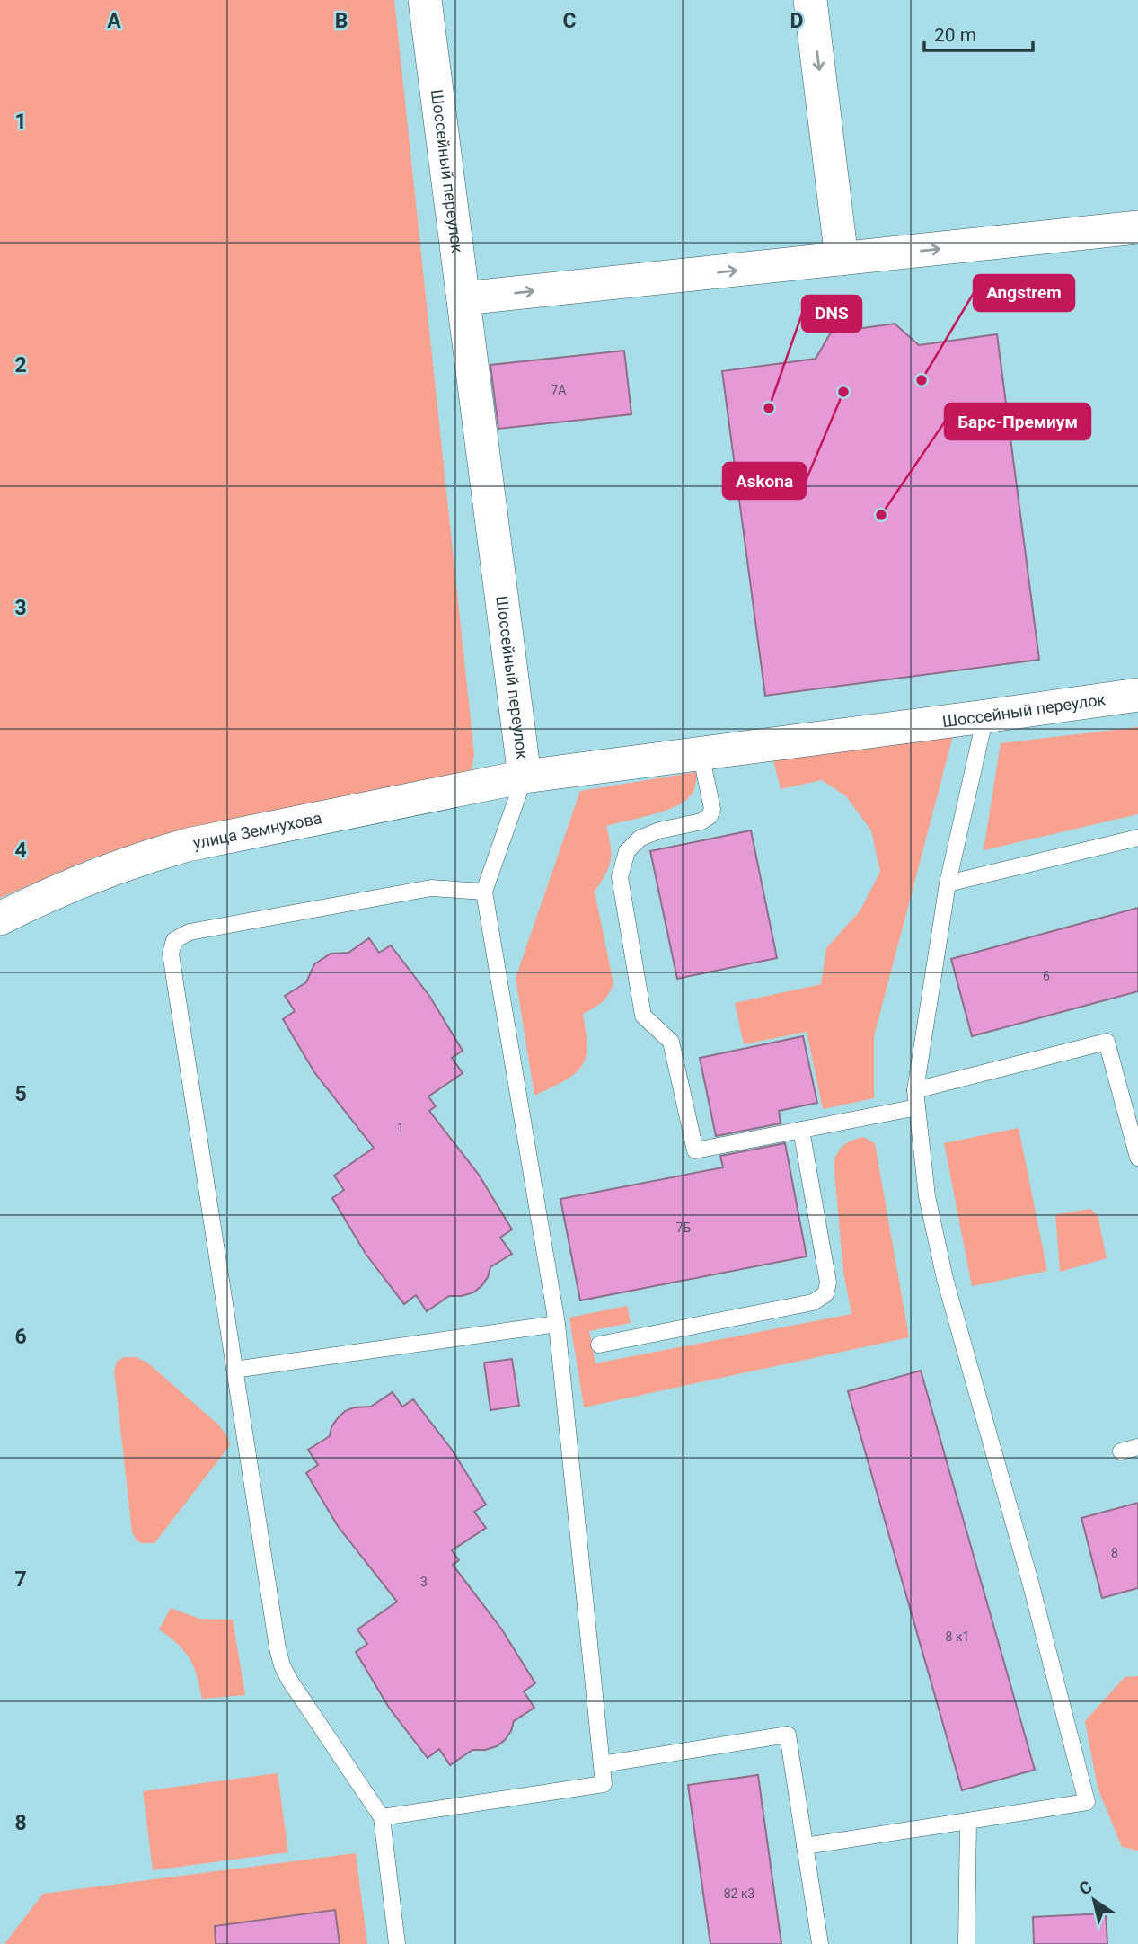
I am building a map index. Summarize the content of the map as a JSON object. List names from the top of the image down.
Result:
{
  "streets": {
    "street": ["Шоссейный переулок", "улица Земнухова"]
  },
  "crossings": [
    ["Шоссейный переулок", "улица Земнухова"]
  ],
  "places": [
    "Angstrem",
    "Askona",
    "DNS",
    "Барс-Премиум"
  ],
  "house_numbers": [
    "7А",
    "6",
    "1",
    "7Б",
    "8",
    "3",
    "8 к1",
    "82 к3"
  ],
  "scale_bar": "20 m",
  "north": "top left",
  "grid": {
    "columns": [
      "A",
      "B",
      "C",
      "D"
    ],
    "rows": [
      "1",
      "2",
      "3",
      "4",
      "5",
      "6",
      "7",
      "8"
    ]
  }
}
